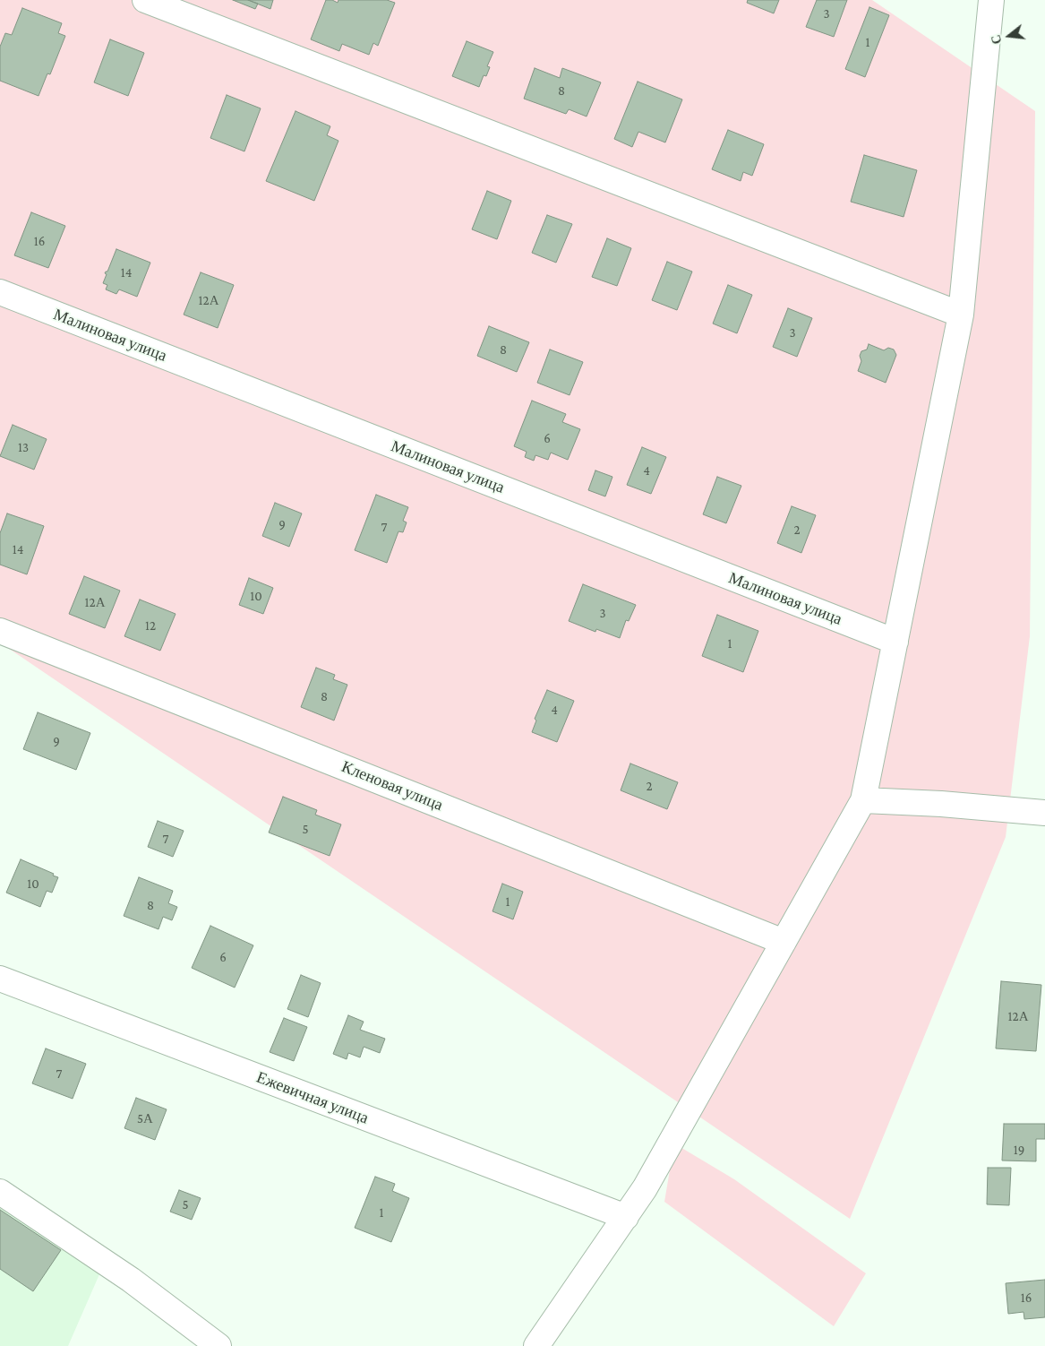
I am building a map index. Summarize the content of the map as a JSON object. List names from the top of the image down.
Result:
{
  "streets": {
    "street": ["Малиновая улица", "Кленовая улица", "Ежевичная улица"]
  },
  "house_numbers": [
    "3",
    "1",
    "8",
    "16",
    "14",
    "12А",
    "3",
    "8",
    "6",
    "13",
    "4",
    "9",
    "7",
    "2",
    "14",
    "10",
    "12А",
    "3",
    "12",
    "1",
    "8",
    "4",
    "9",
    "2",
    "5",
    "7",
    "10",
    "1",
    "8",
    "6",
    "12А",
    "7",
    "5А",
    "19",
    "5",
    "1",
    "16"
  ],
  "north": "left"
}
